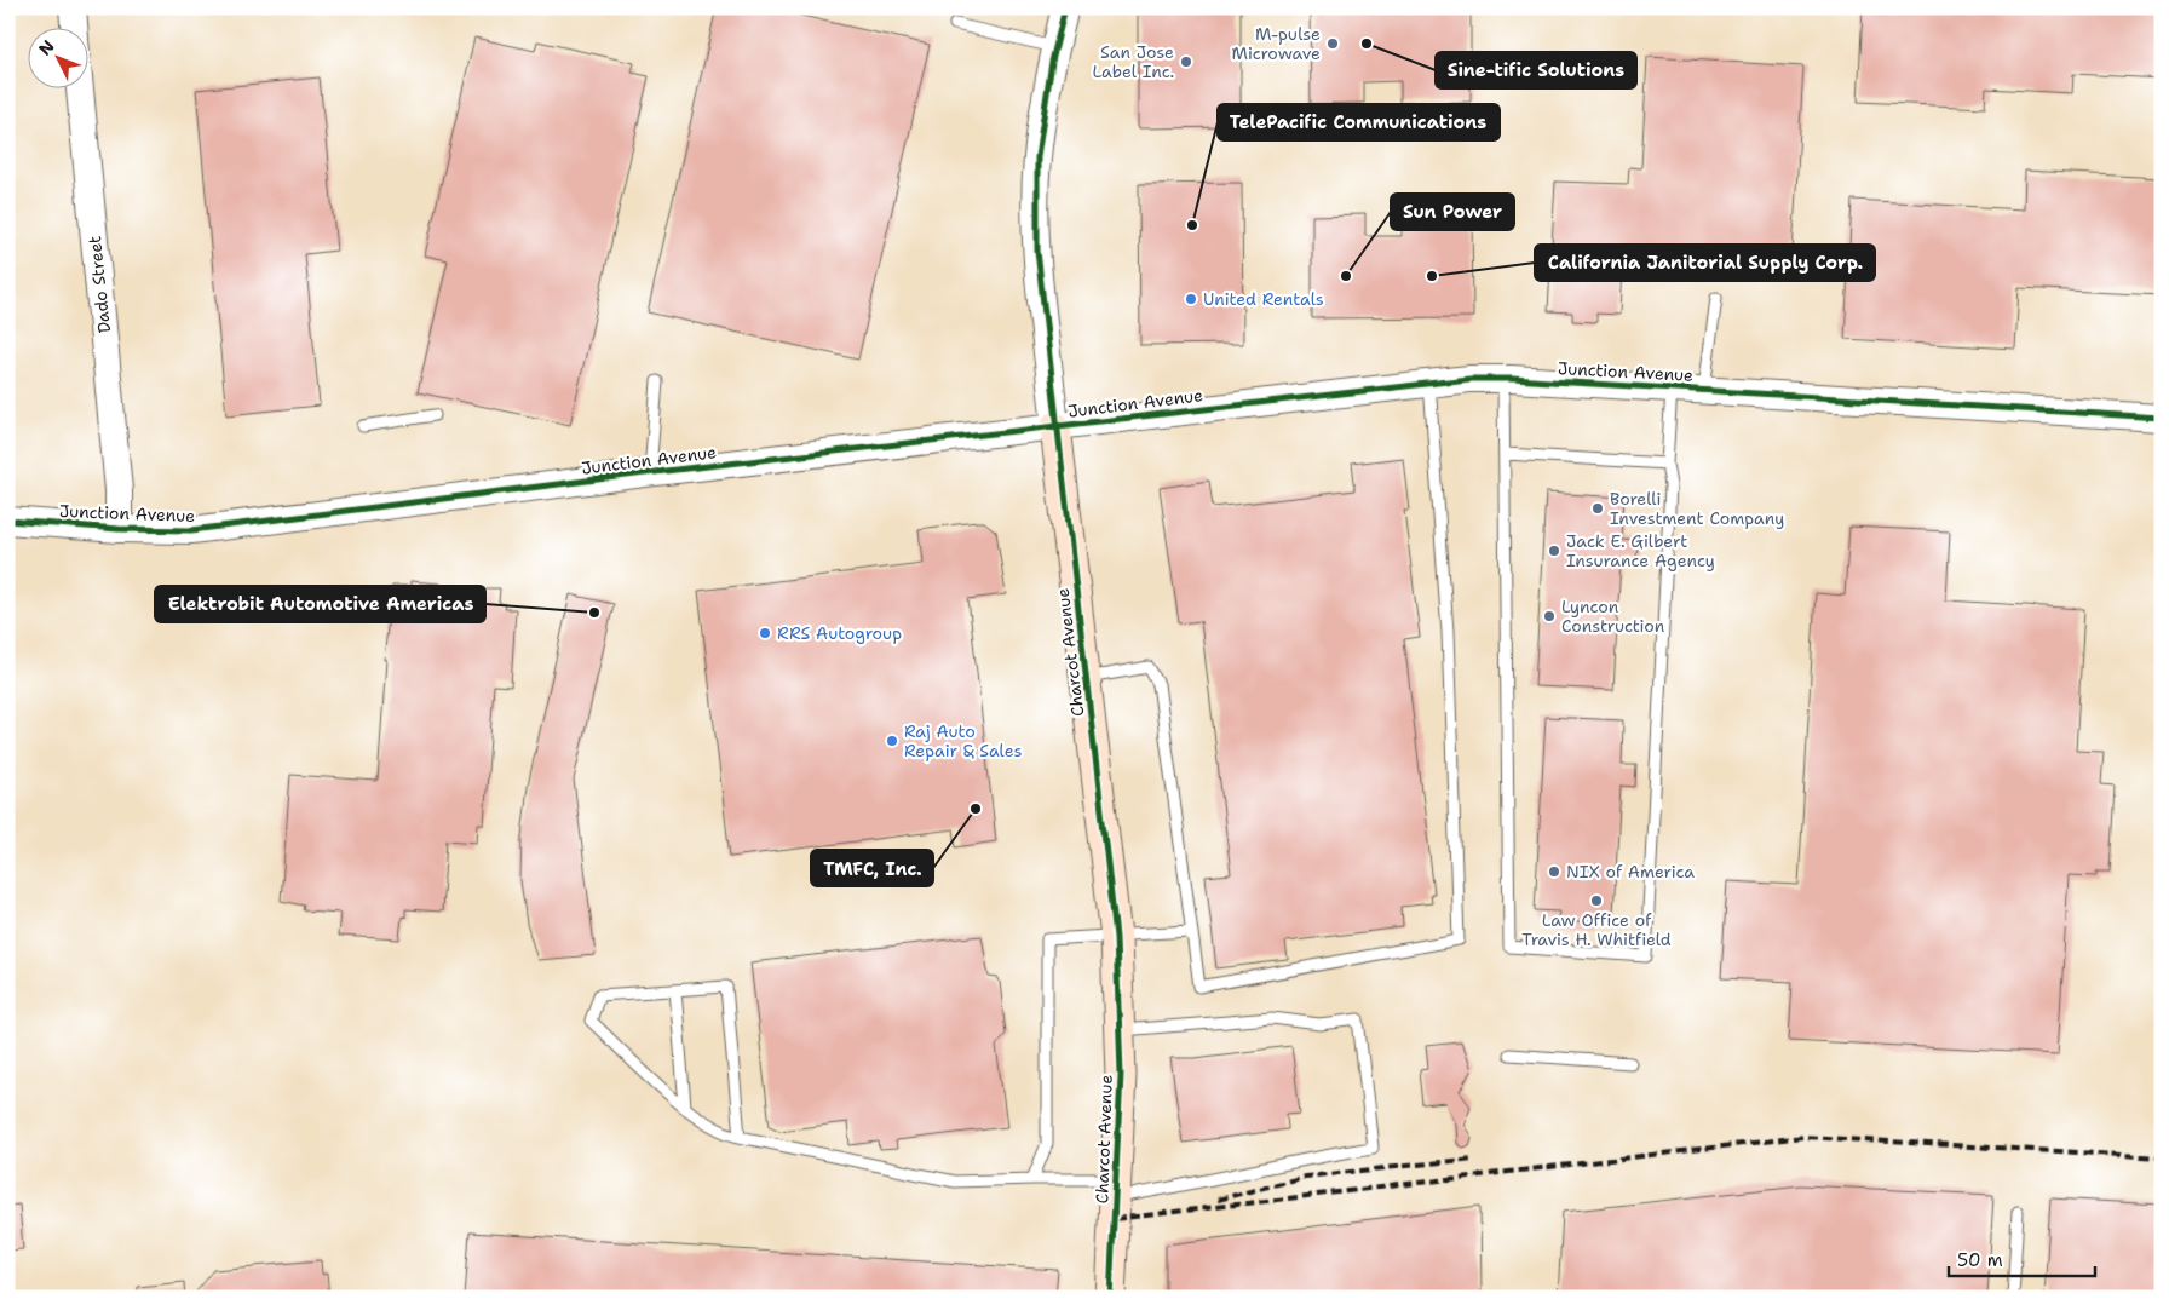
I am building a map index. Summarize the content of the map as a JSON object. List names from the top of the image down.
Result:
{
  "streets": {
    "main road": ["Charcot Avenue"],
    "street": ["Dado Street", "Junction Avenue"]
  },
  "crossings": [
    ["Dado Street", "Junction Avenue"],
    ["Junction Avenue", "Charcot Avenue"]
  ],
  "places": [
    "M-pulse Microwave",
    "Sine-tific Solutions",
    "San Jose Label Inc.",
    "TelePacific Communications",
    "Sun Power",
    "California Janitorial Supply Corp.",
    "United Rentals",
    "Borelli Investment Company",
    "Jack E. Gilbert Insurance Agency",
    "Elektrobit Automotive Americas",
    "Lyncon Construction",
    "RRS Autogroup",
    "Raj Auto Repair & Sales",
    "TMFC, Inc.",
    "NIX of America",
    "Law Office of Travis H. Whitfield"
  ],
  "scale_bar": "50 m",
  "north": "top left"
}
